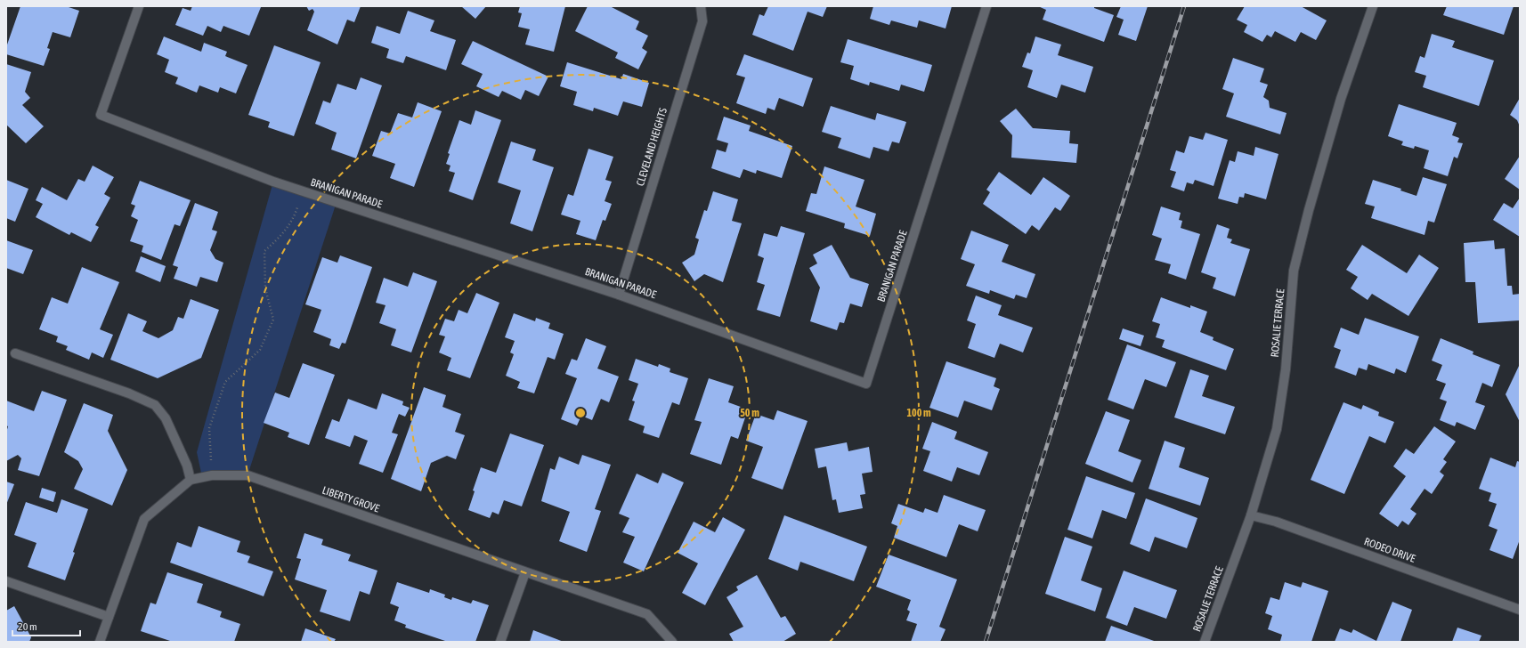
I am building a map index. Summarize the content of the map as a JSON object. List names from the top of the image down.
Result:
{
  "streets": {
    "street": [
      "CLEVELAND HEIGHTS",
      "BRANIGAN PARADE",
      "ROSALIE TERRACE",
      "LIBERTY GROVE",
      "RODEO DRIVE"
    ]
  },
  "crossings": [
    ["CLEVELAND HEIGHTS", "BRANIGAN PARADE"],
    ["ROSALIE TERRACE", "RODEO DRIVE"]
  ],
  "scale_bar": "20 m",
  "rings": ["50 m", "100 m"]
}
